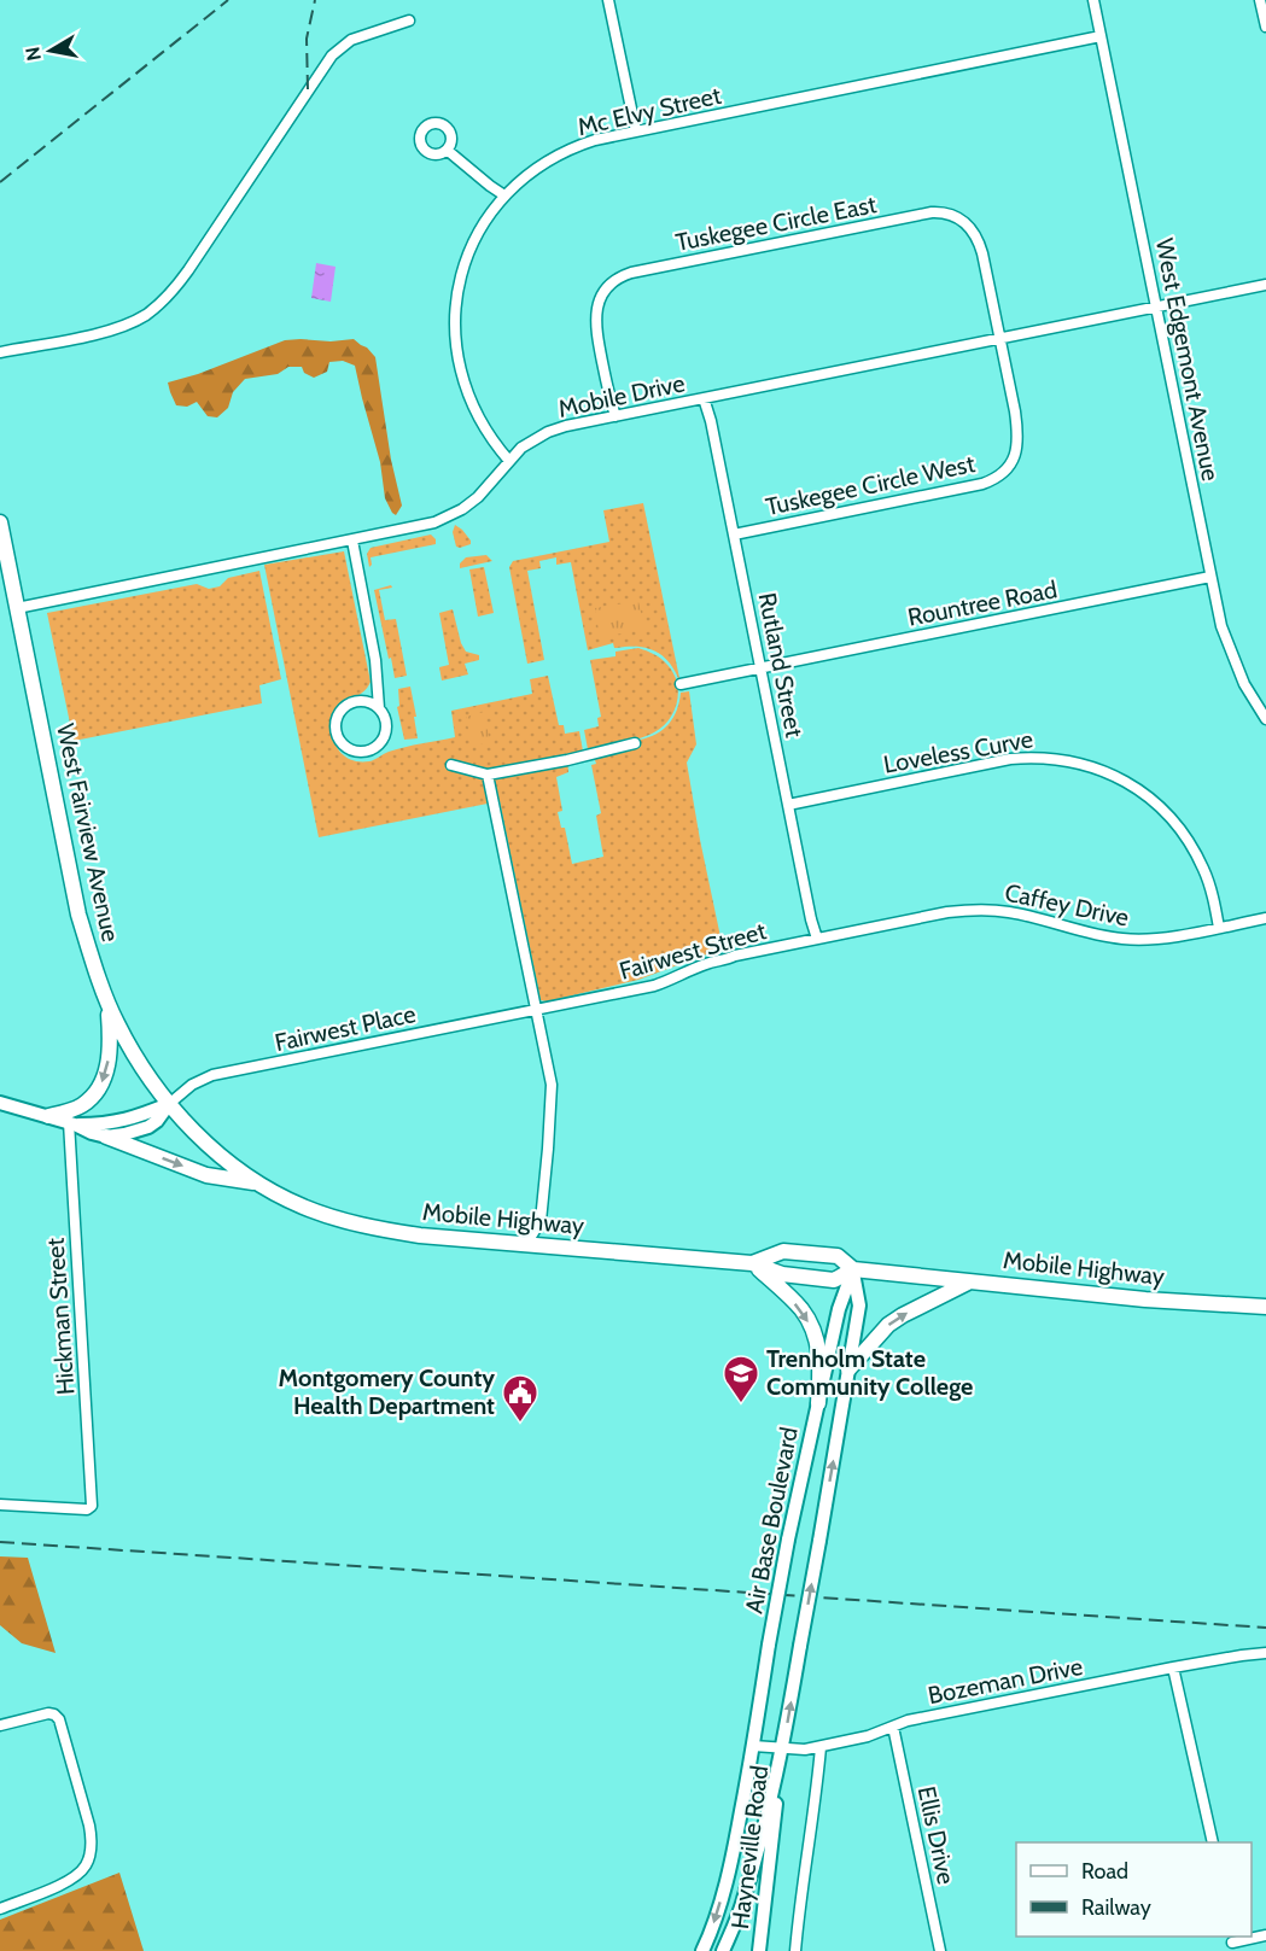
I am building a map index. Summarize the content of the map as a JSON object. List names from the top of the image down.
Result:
{
  "streets": {
    "main road": ["West Fairview Avenue", "Mobile Highway"],
    "street": [
      "Mc Elvy Street",
      "Tuskegee Circle East",
      "West Edgemont Avenue",
      "Mobile Drive",
      "Tuskegee Circle West",
      "Rountree Road",
      "Rutland Street",
      "Loveless Curve",
      "Caffey Drive",
      "Fairwest Street",
      "Fairwest Place",
      "Hickman Street",
      "Air Base Boulevard",
      "Bozeman Drive",
      "Ellis Drive",
      "Hayneville Road"
    ]
  },
  "crossings": [
    ["Mc Elvy Street", "West Edgemont Avenue"],
    ["Mc Elvy Street", "Mobile Drive"],
    ["Tuskegee Circle East", "Mobile Drive"],
    ["Tuskegee Circle East", "Tuskegee Circle West"],
    ["West Edgemont Avenue", "Mobile Drive"],
    ["West Edgemont Avenue", "Rountree Road"],
    ["Mobile Drive", "Tuskegee Circle West"],
    ["Mobile Drive", "Rutland Street"],
    ["Mobile Drive", "West Fairview Avenue"],
    ["Tuskegee Circle West", "Rutland Street"],
    ["Rountree Road", "Rutland Street"],
    ["Rutland Street", "Loveless Curve"],
    ["Rutland Street", "Caffey Drive"],
    ["Rutland Street", "Fairwest Street"],
    ["Loveless Curve", "Caffey Drive"],
    ["West Fairview Avenue", "Fairwest Place"],
    ["West Fairview Avenue", "Mobile Highway"],
    ["Caffey Drive", "Fairwest Street"],
    ["Fairwest Street", "Fairwest Place"],
    ["Mobile Highway", "Air Base Boulevard"],
    ["Air Base Boulevard", "Bozeman Drive"],
    ["Air Base Boulevard", "Hayneville Road"],
    ["Bozeman Drive", "Ellis Drive"],
    ["Bozeman Drive", "Hayneville Road"]
  ],
  "places": {
    "school or university": ["Trenholm State Community College"],
    "public building": ["Montgomery County Health Department"]
  },
  "legend": ["Road", "Railway"],
  "north": "left"
}
